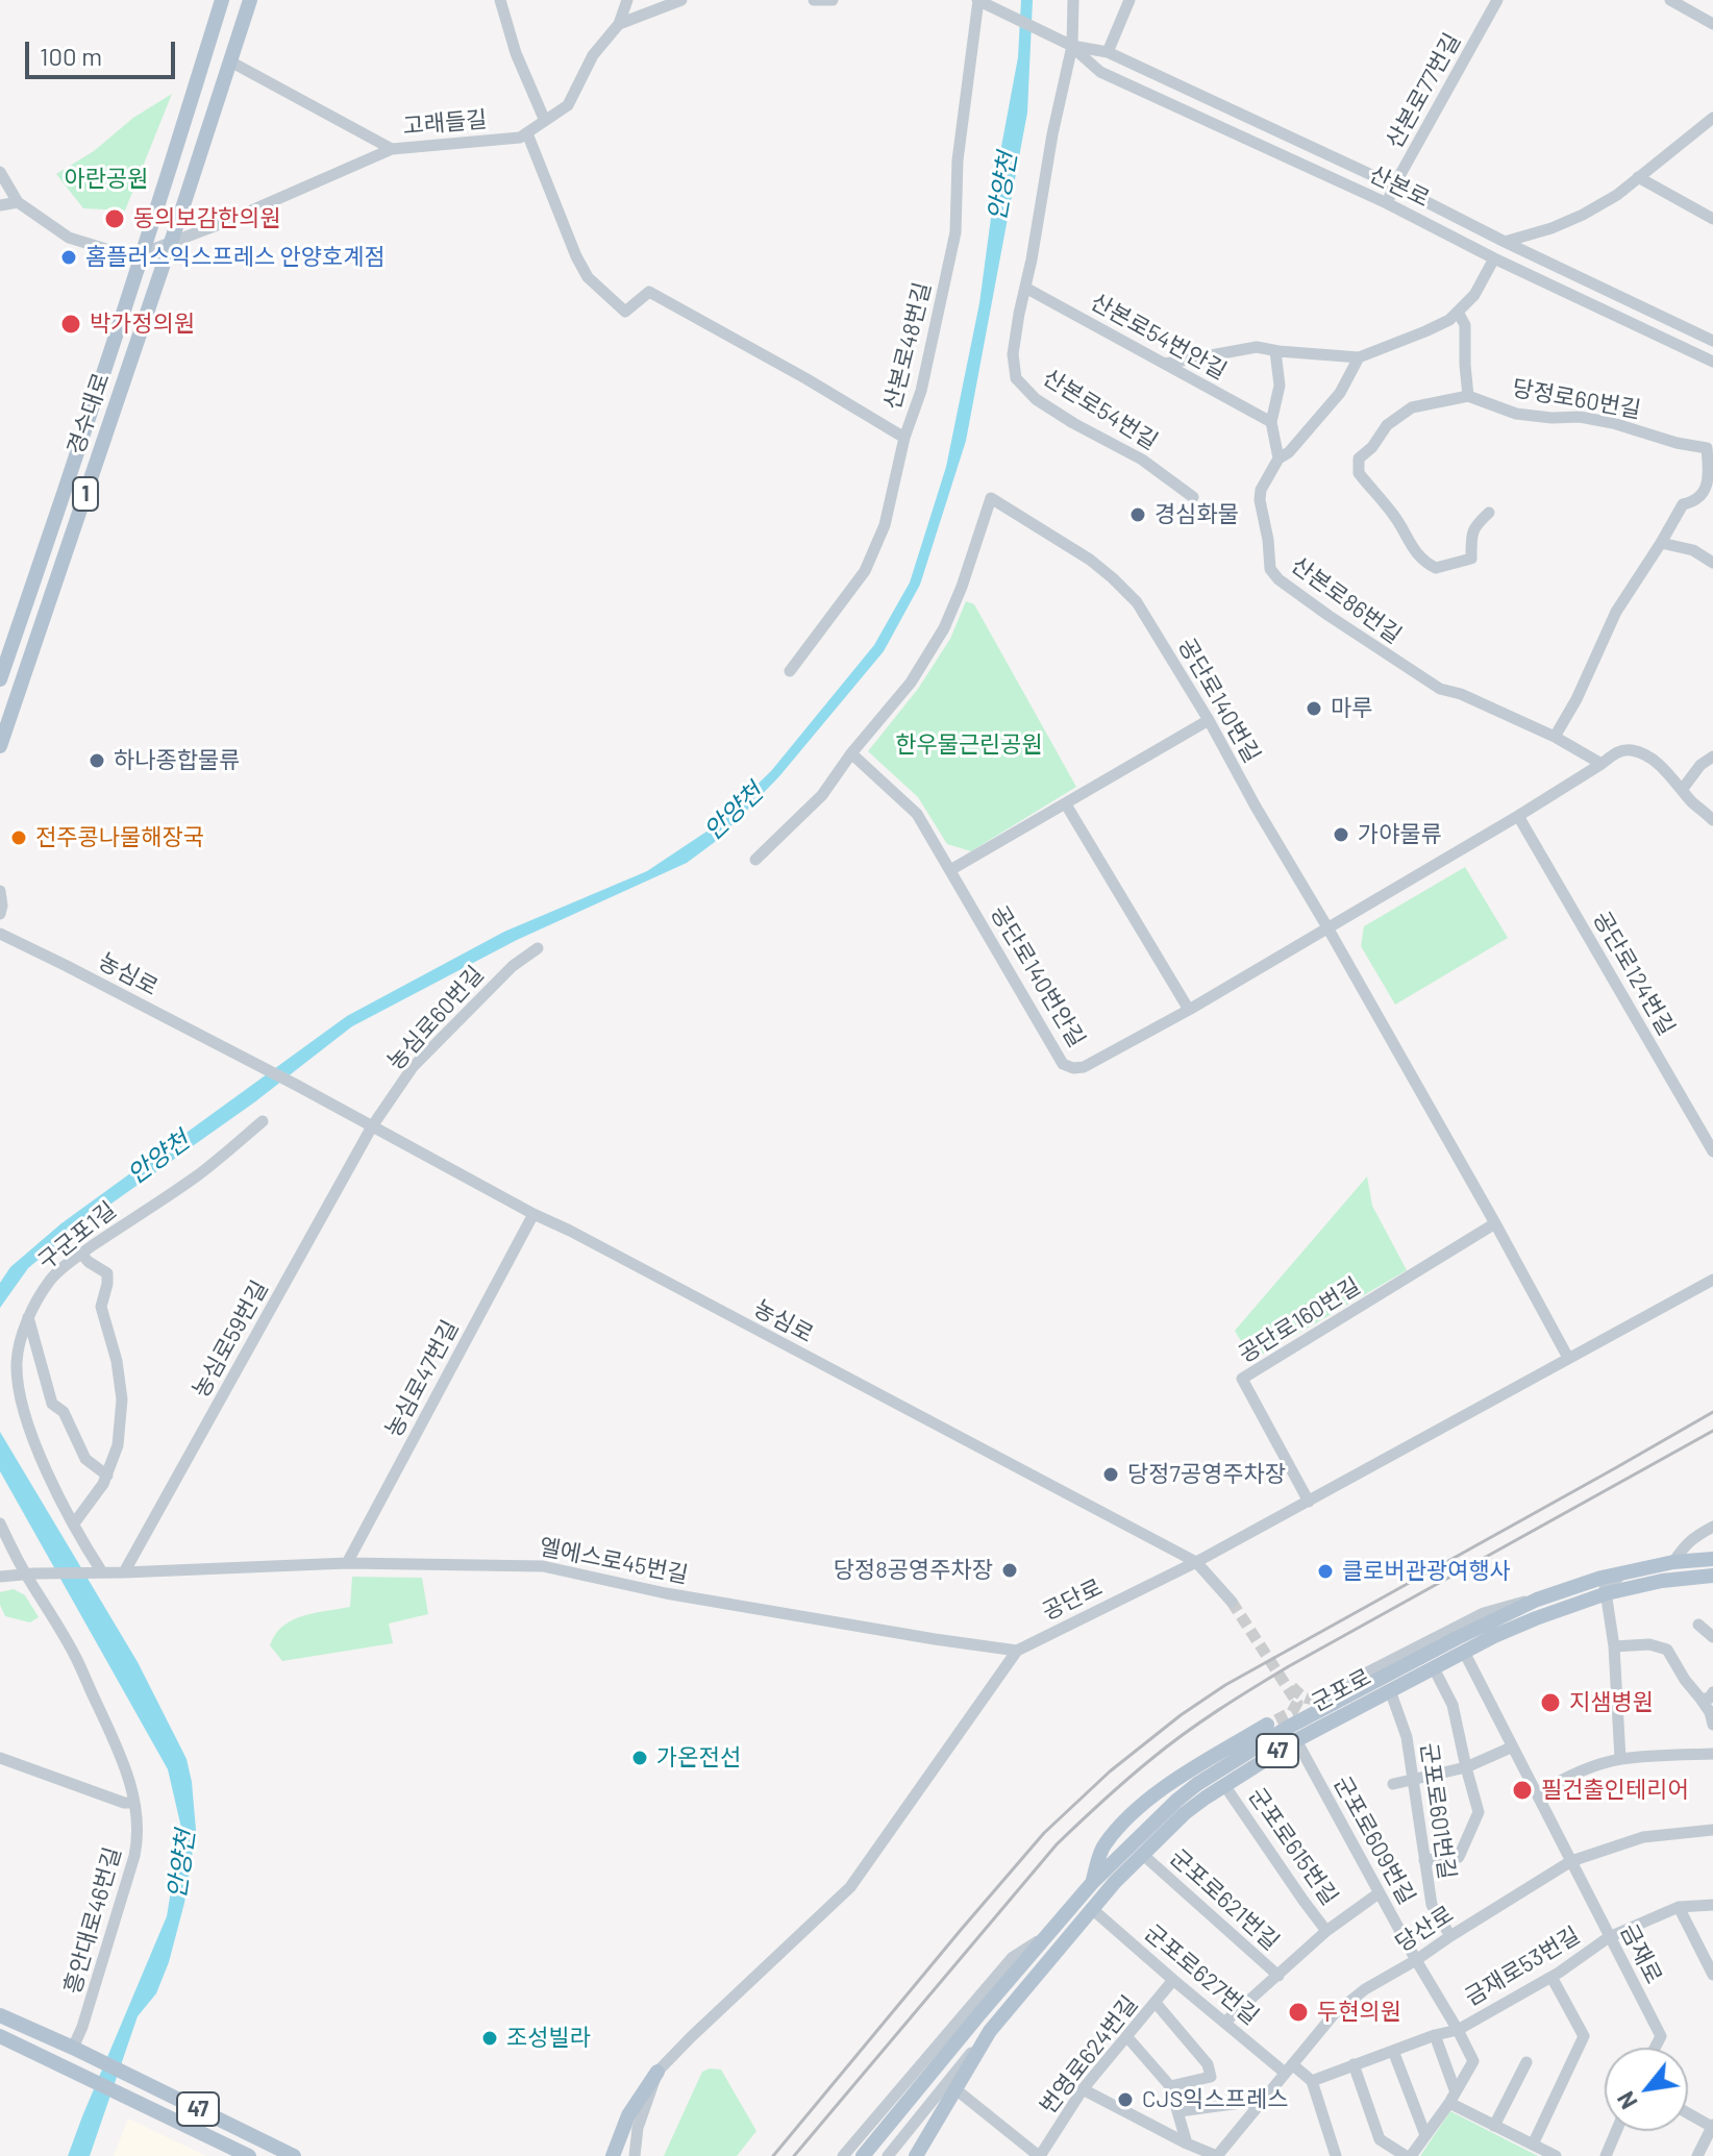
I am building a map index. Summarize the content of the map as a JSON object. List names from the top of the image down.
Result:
{
  "streets": {
    "main road": [
      "경수대로",
      "1",
      "군포로",
      "47"
    ],
    "street": [
      "산본로77번길",
      "고래들길",
      "산본로",
      "산본로54번안길",
      "산본로48번길",
      "당정로60번길",
      "산본로54번길",
      "산본로86번길",
      "공단로140번길",
      "공단로124번길",
      "농심로",
      "공단로140번안길",
      "농심로60번길",
      "구군포1길",
      "공단로160번길",
      "농심로59번길",
      "농심로47번길",
      "엘에스로45번길",
      "공단로",
      "군포로601번길",
      "군포로609번길",
      "군포로615번길",
      "군포로621번길",
      "흥안대로46번길",
      "당산로",
      "금재로",
      "금재로53번길",
      "군포로627번길",
      "번영로624번길"
    ]
  },
  "crossings": [
    ["산본로77번길", "산본로"],
    ["고래들길", "경수대로"],
    ["산본로", "산본로54번길"],
    ["산본로54번안길", "산본로54번길"],
    ["산본로86번길", "공단로140번안길"],
    ["공단로140번길", "공단로140번안길"],
    ["공단로140번길", "공단로160번길"],
    ["공단로140번길", "공단로"],
    ["공단로124번길", "공단로140번안길"],
    ["농심로", "농심로60번길"],
    ["농심로", "농심로59번길"],
    ["농심로", "농심로47번길"],
    ["농심로", "공단로"],
    ["농심로60번길", "농심로59번길"],
    ["구군포1길", "엘에스로45번길"],
    ["공단로160번길", "공단로"],
    ["농심로59번길", "엘에스로45번길"],
    ["농심로47번길", "엘에스로45번길"],
    ["엘에스로45번길", "공단로"],
    ["엘에스로45번길", "흥안대로46번길"],
    ["군포로", "군포로601번길"],
    ["군포로", "군포로609번길"],
    ["군포로", "군포로615번길"],
    ["군포로", "군포로621번길"],
    ["군포로", "금재로"],
    ["군포로", "군포로627번길"],
    ["47", "흥안대로46번길"],
    ["군포로601번길", "당산로"],
    ["군포로609번길", "당산로"],
    ["군포로609번길", "금재로53번길"],
    ["당산로", "금재로"],
    ["당산로", "군포로627번길"],
    ["금재로", "금재로53번길"],
    ["금재로53번길", "군포로627번길"],
    ["군포로627번길", "번영로624번길"]
  ],
  "water": ["안양천"],
  "parks": ["아란공원", "한우물근린공원"],
  "places": [
    "동의보감한의원",
    "홈플러스익스프레스 안양호계점",
    "박가정의원",
    "경심화물",
    "마루",
    "하나종합물류",
    "가야물류",
    "전주콩나물해장국",
    "당정7공영주차장",
    "당정8공영주차장",
    "클로버관광여행사",
    "지샘병원",
    "가온전선",
    "필건출인테리어",
    "두현의원",
    "조성빌라",
    "CJS익스프레스"
  ],
  "scale_bar": "100 m",
  "north": "bottom left"
}
